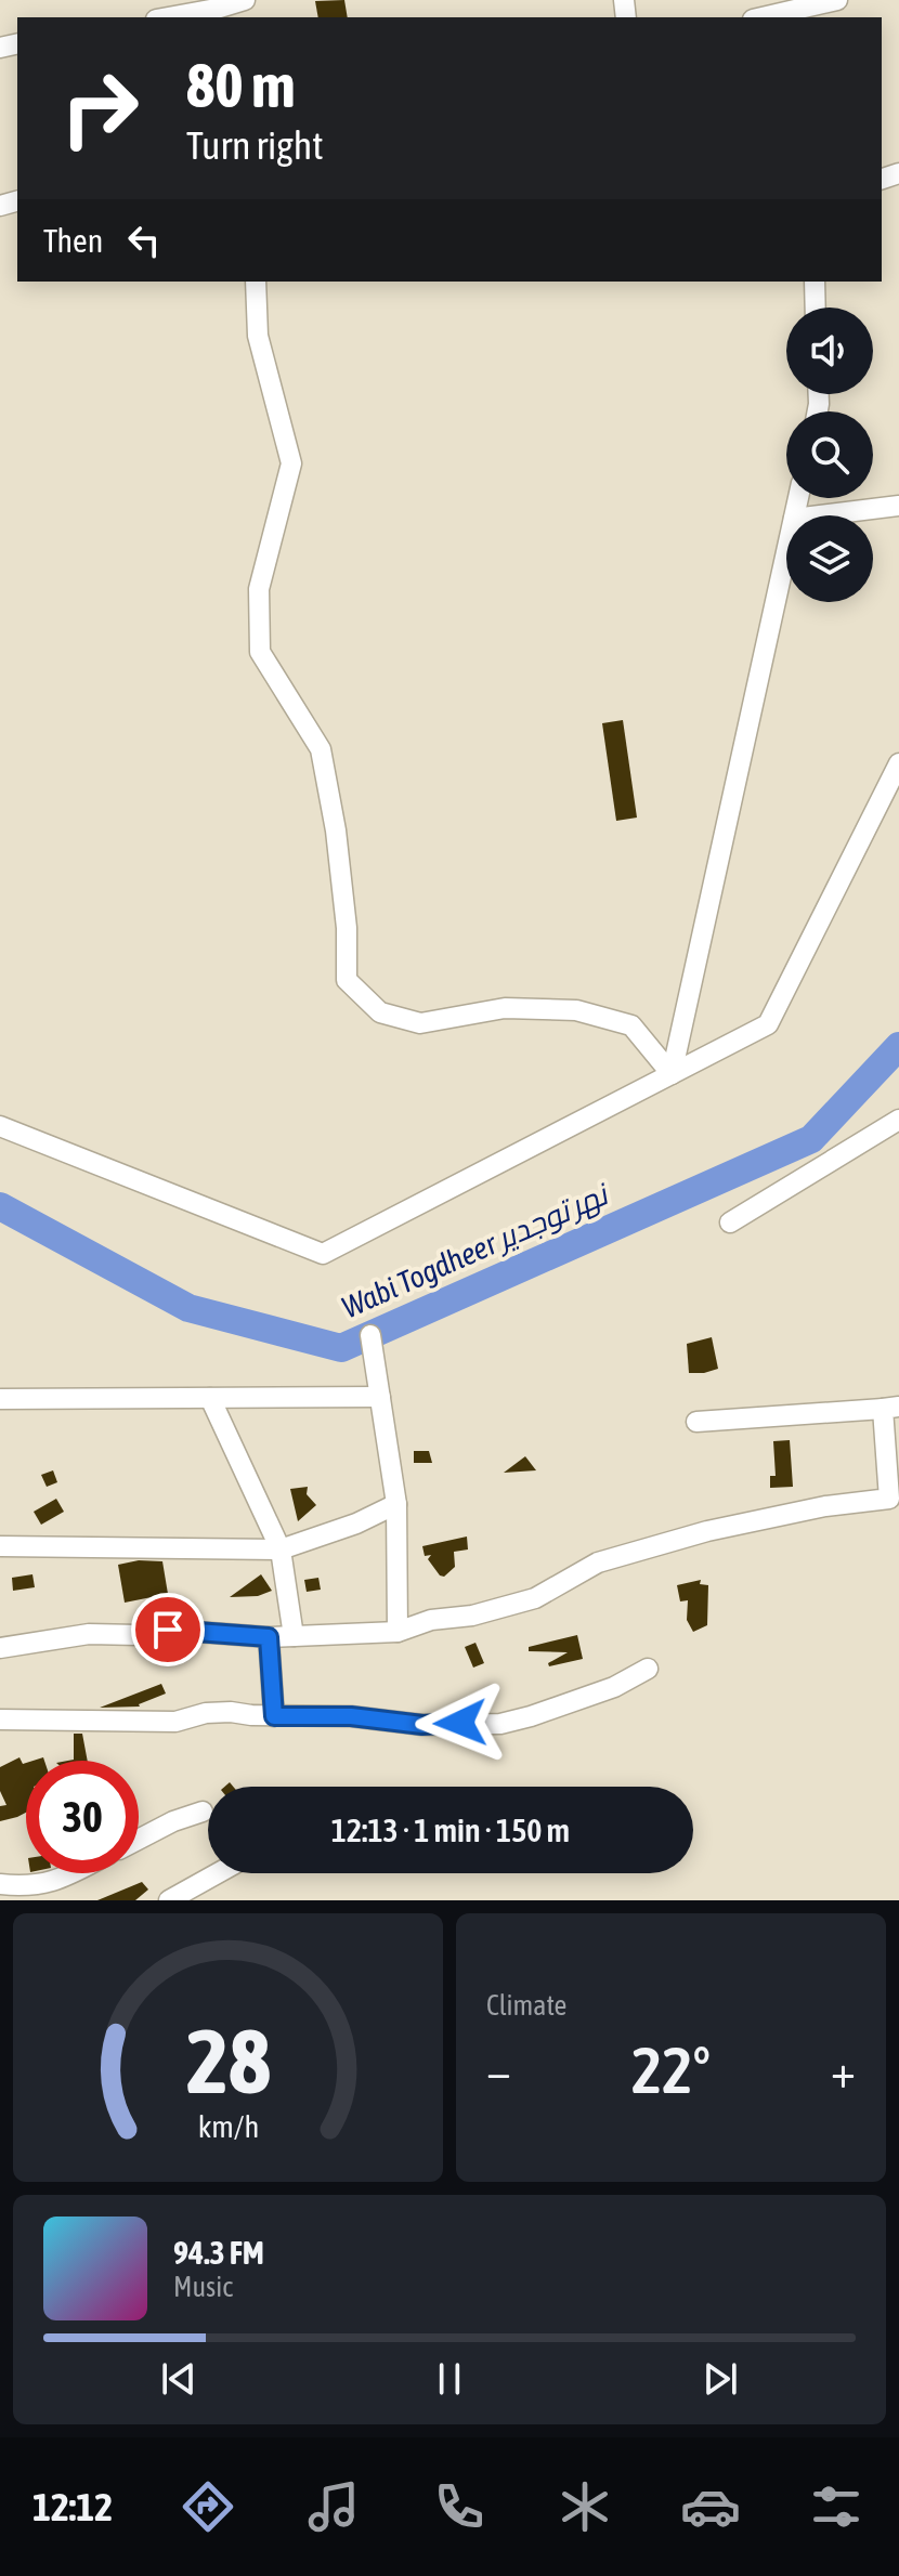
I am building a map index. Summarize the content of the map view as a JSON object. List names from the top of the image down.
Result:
{
  "water": ["Wabi Togdheer نهر توجدير"],
  "page": {
    "turn": ["80 m", "Turn right"],
    "then": "Then",
    "limit": "30",
    "trip": "12:13 · 1 min · 150 m",
    "tile": "Climate",
    "heat": ["−", "22°", "+"],
    "song": ["94.3 FM", "Music"],
    "tabs": "12:12",
    "gauge": ["28", "km/h"]
  }
}
